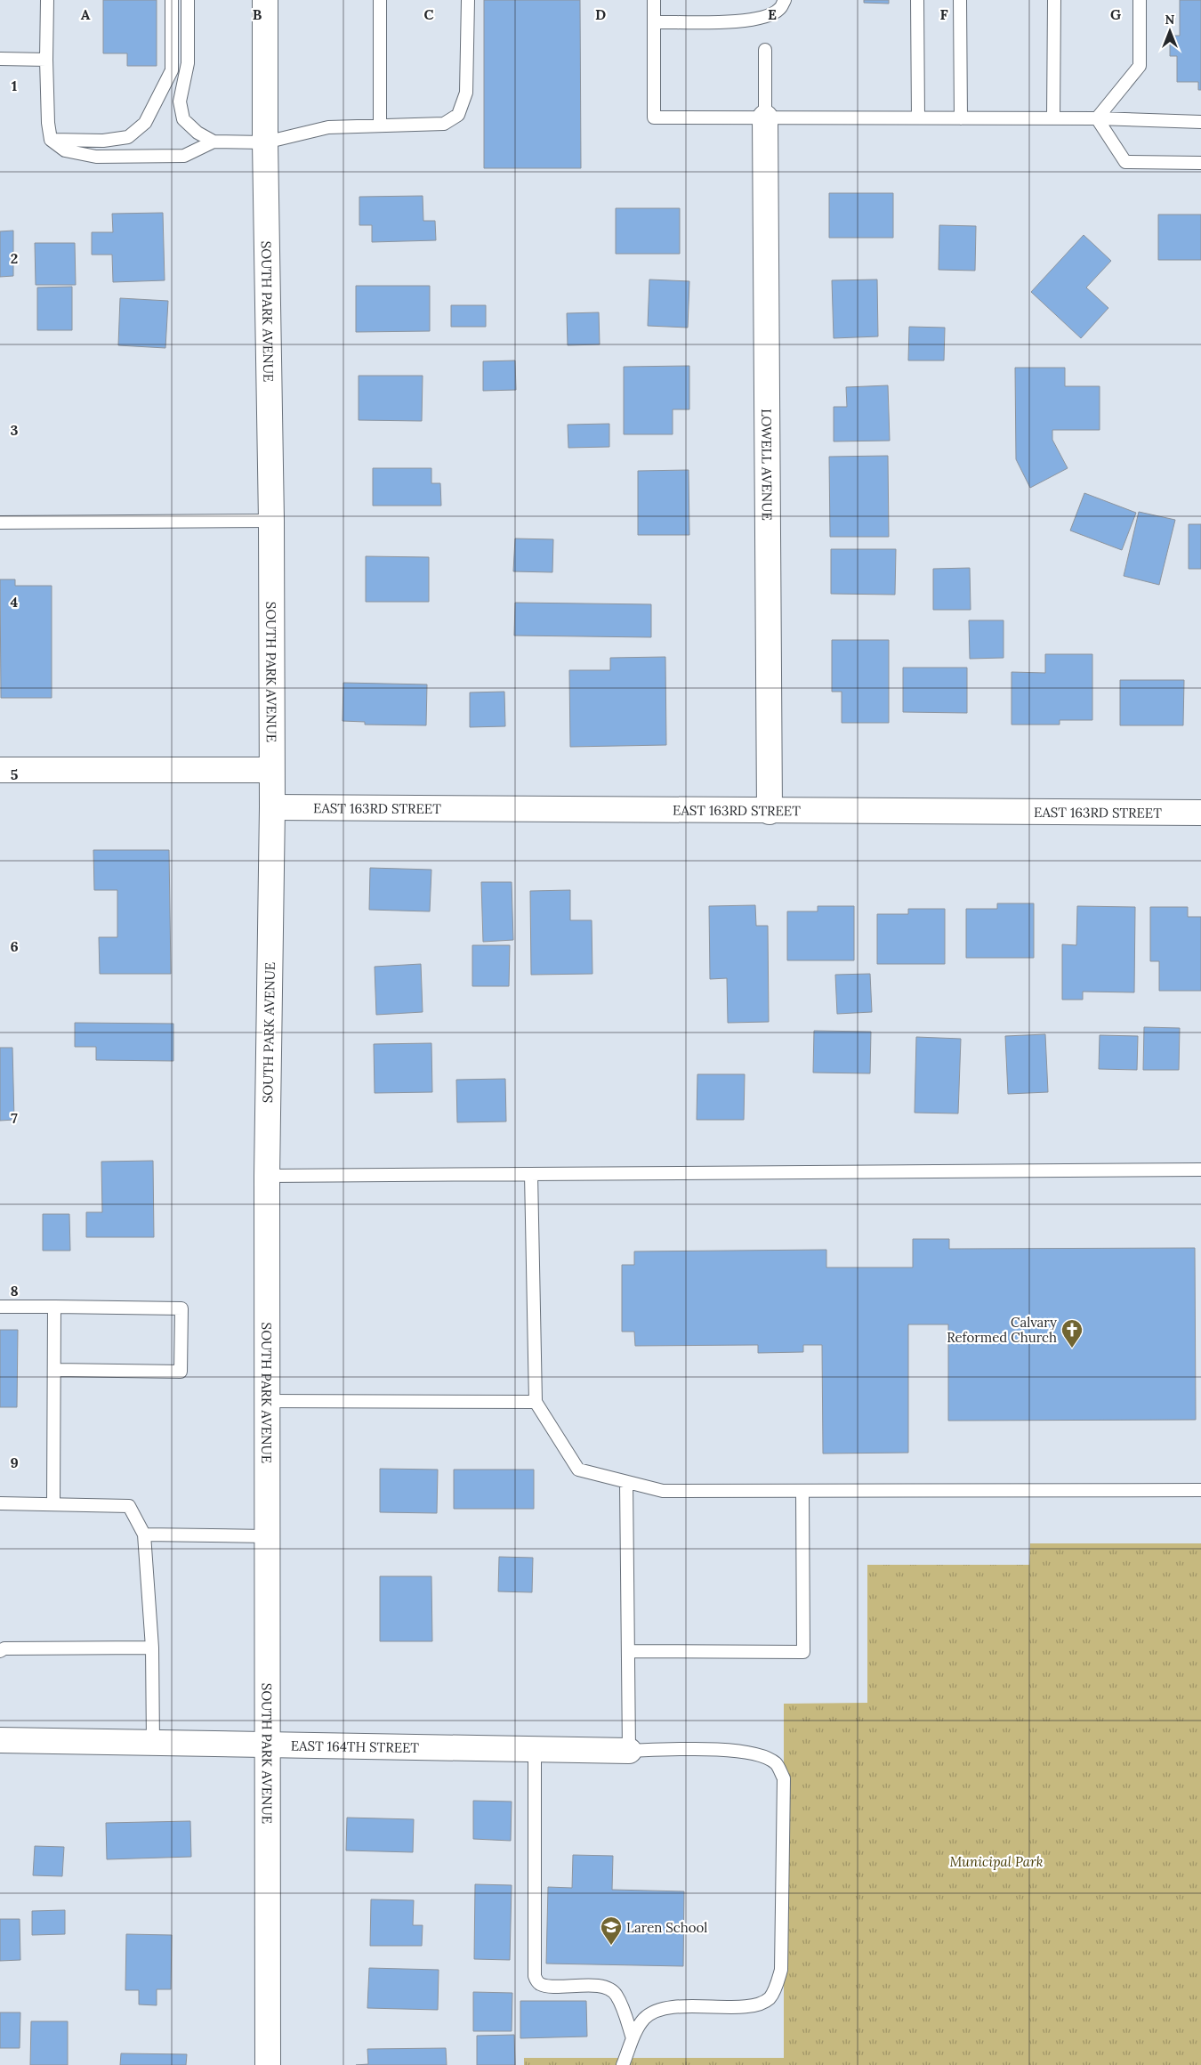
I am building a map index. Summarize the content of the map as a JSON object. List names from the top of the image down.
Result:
{
  "streets": {
    "street": [
      "SOUTH PARK AVENUE",
      "LOWELL AVENUE",
      "EAST 163RD STREET",
      "EAST 164TH STREET"
    ]
  },
  "crossings": [
    ["SOUTH PARK AVENUE", "EAST 163RD STREET"],
    ["SOUTH PARK AVENUE", "EAST 164TH STREET"],
    ["LOWELL AVENUE", "EAST 163RD STREET"]
  ],
  "parks": ["Municipal Park"],
  "places": {
    "church": ["Calvary Reformed Church"],
    "school or university": ["Laren School"]
  },
  "north": "top",
  "grid": {
    "columns": [
      "A",
      "B",
      "C",
      "D",
      "E",
      "F",
      "G"
    ],
    "rows": [
      "1",
      "2",
      "3",
      "4",
      "5",
      "6",
      "7",
      "8",
      "9"
    ]
  }
}
